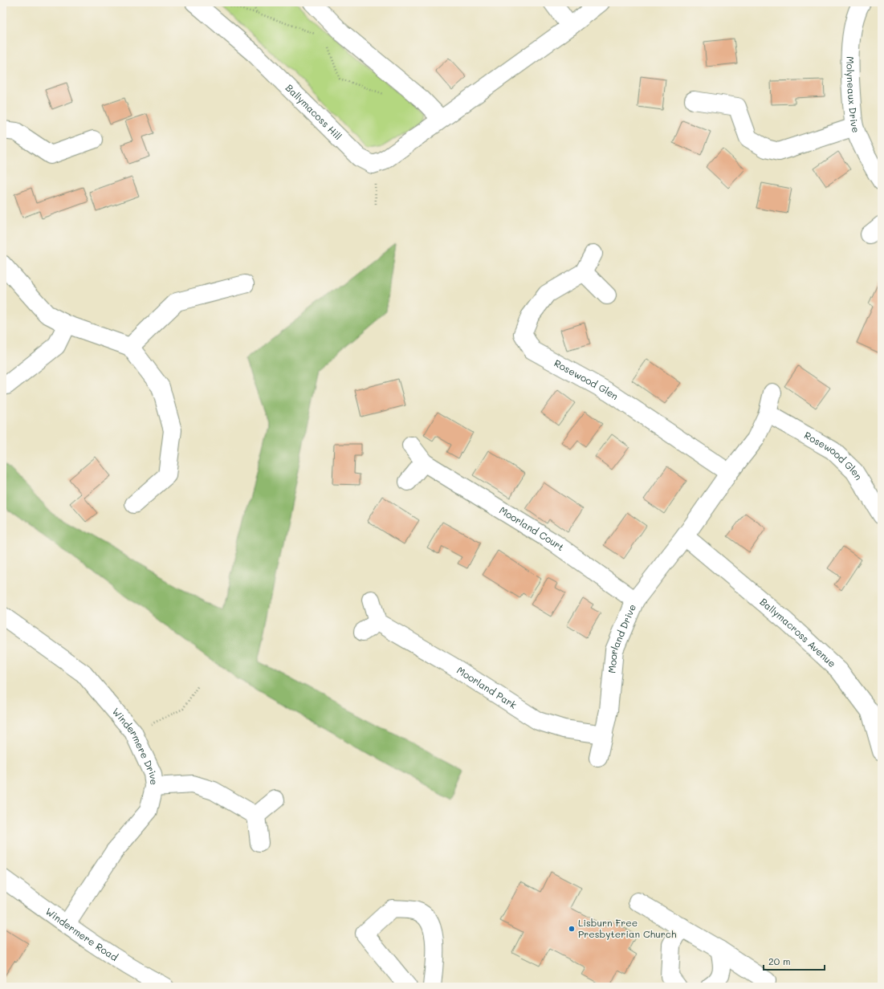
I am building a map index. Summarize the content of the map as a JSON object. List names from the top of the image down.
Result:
{
  "streets": {
    "street": [
      "Molyneaux Drive",
      "Ballymacoss Hill",
      "Rosewood Glen",
      "Moorland Court",
      "Ballymacross Avenue",
      "Moorland Drive",
      "Moorland Park",
      "Windermere Drive",
      "Windermere Road"
    ]
  },
  "crossings": [
    ["Moorland Court", "Moorland Drive"],
    ["Ballymacross Avenue", "Moorland Drive"],
    ["Moorland Drive", "Moorland Park"],
    ["Windermere Drive", "Windermere Road"]
  ],
  "places": ["Lisburn Free Presbyterian Church"],
  "scale_bar": "20 m"
}
